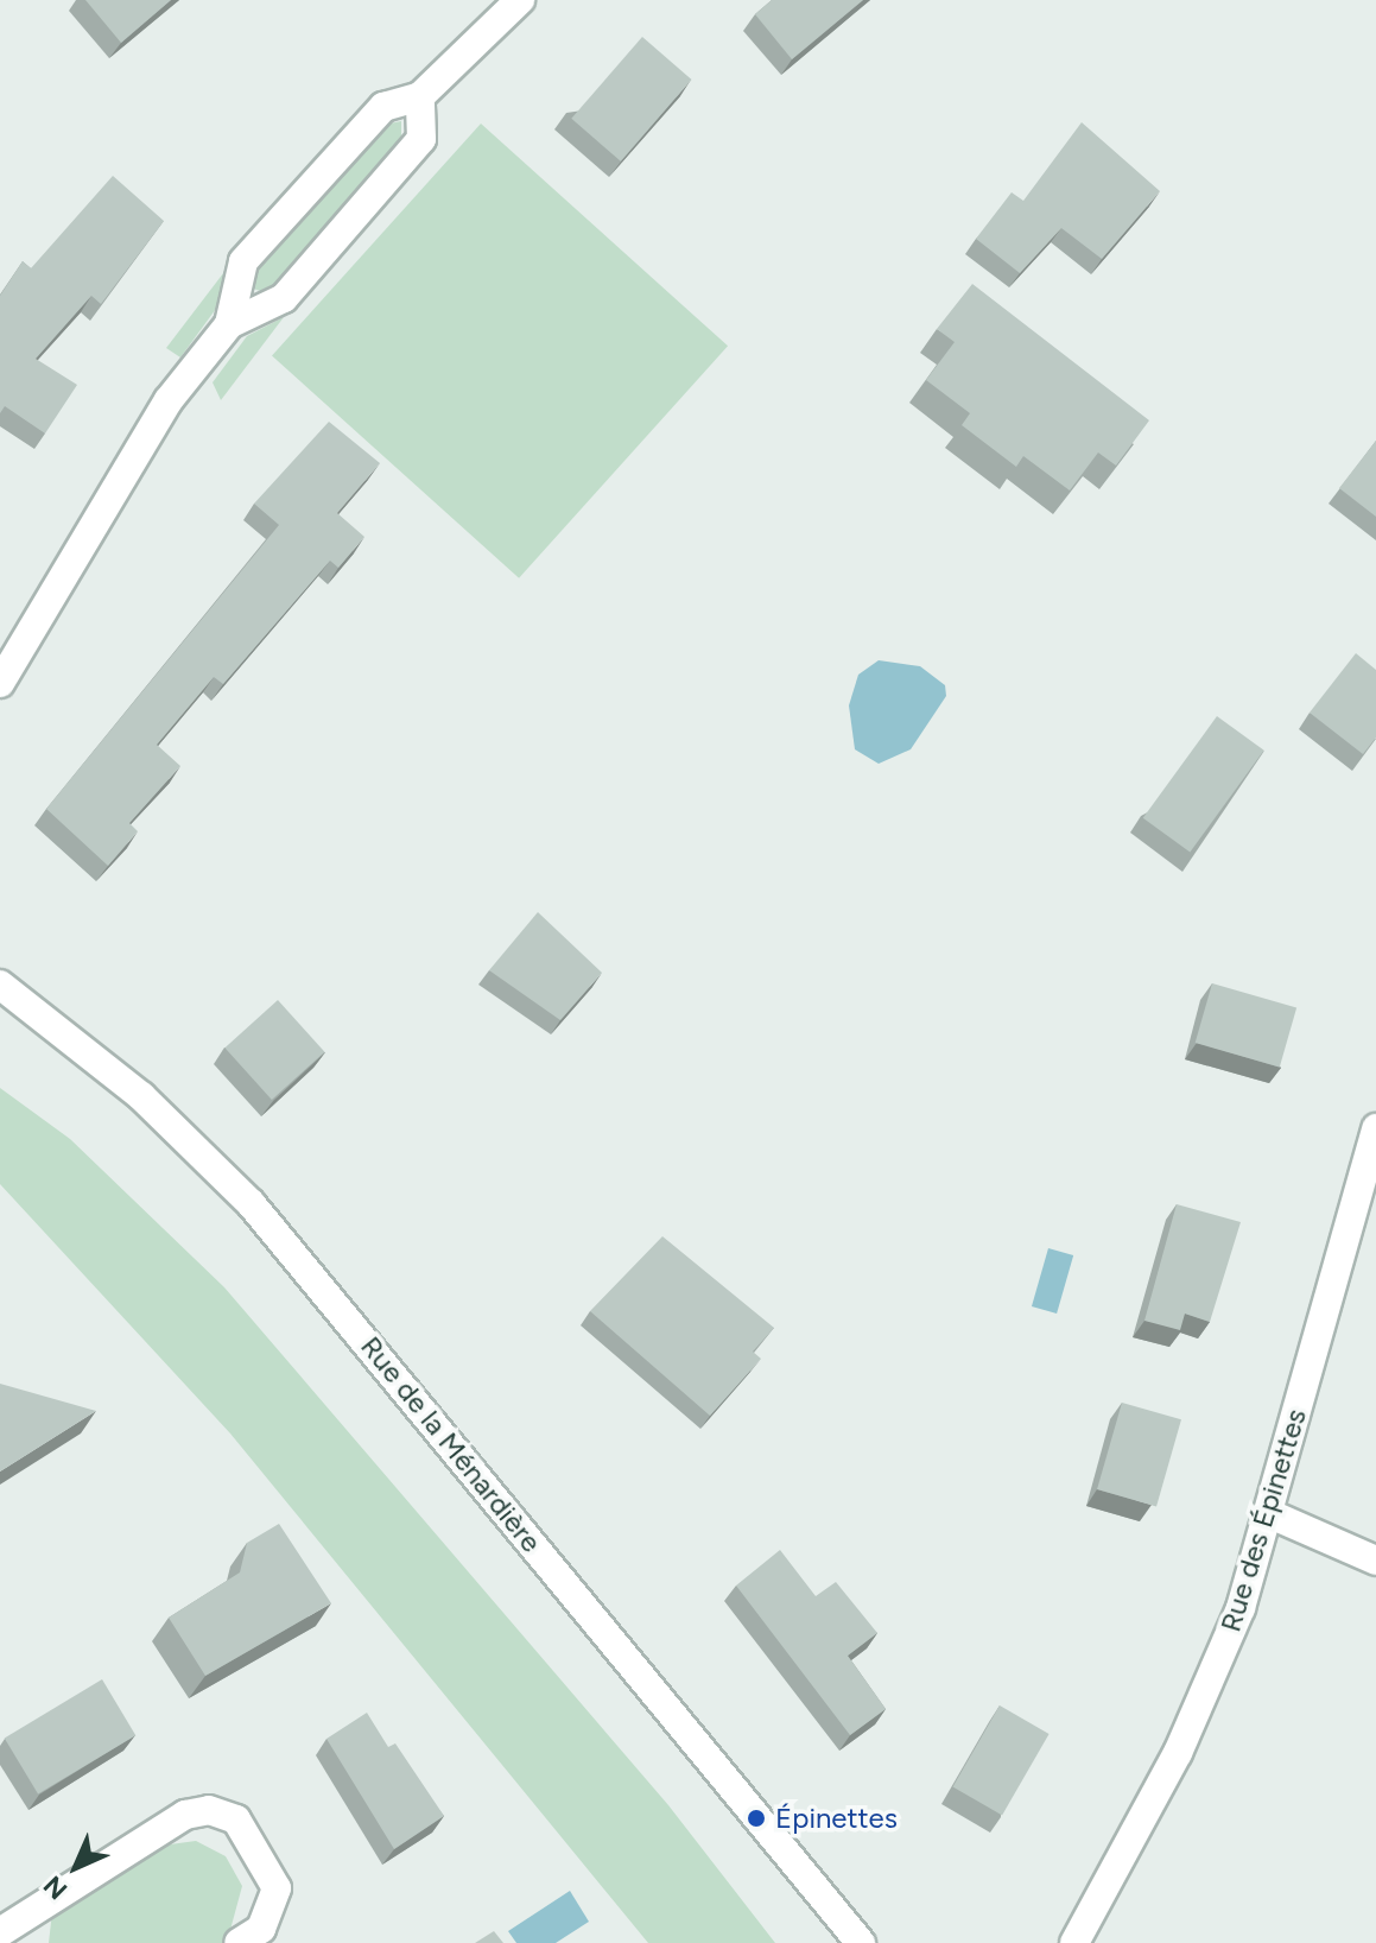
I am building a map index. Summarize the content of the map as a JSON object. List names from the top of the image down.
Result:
{
  "streets": {
    "street": ["Rue de la Ménardière", "Rue des Épinettes"]
  },
  "places": ["Épinettes"],
  "north": "bottom left"
}
